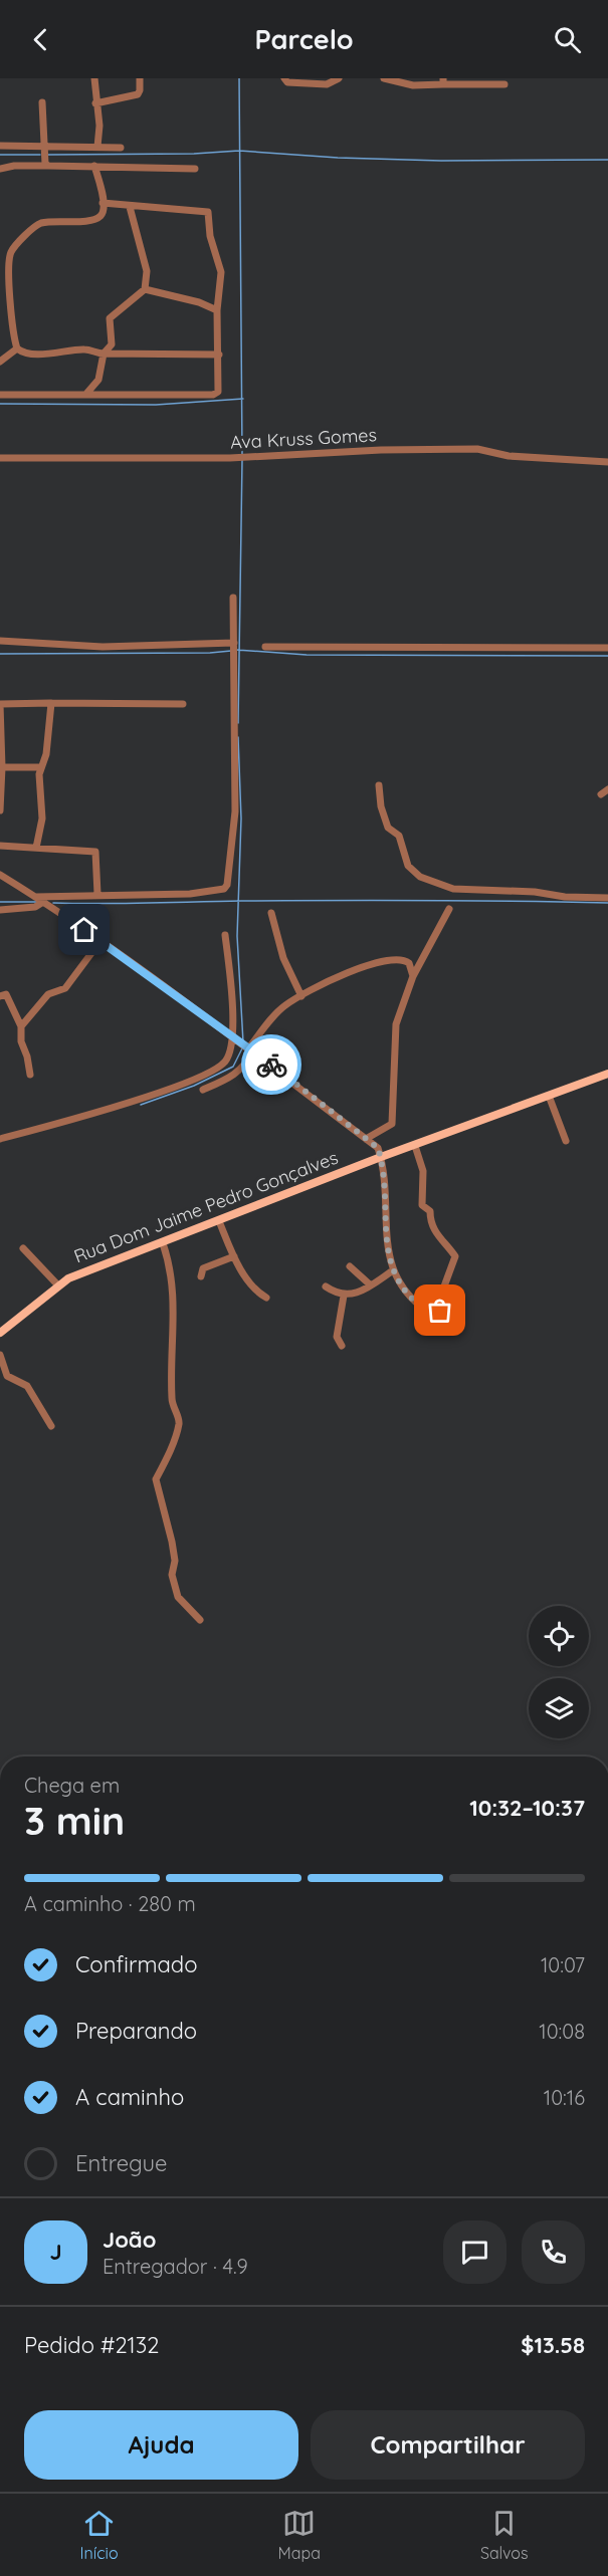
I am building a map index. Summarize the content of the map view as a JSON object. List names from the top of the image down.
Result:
{
  "streets": {
    "main road": ["Rua Dom Jaime Pedro Gonçalves"],
    "street": ["Ava Kruss Gomes"]
  },
  "page": {
    "header": "Parcelo",
    "heading": ["3 min", "Chega em", "10:32–10:37"],
    "panel": [
      "João",
      "Entregador · 4.9",
      "Pedido #2132",
      "$13.58"
    ],
    "bar": "A caminho · 280 m",
    "list": [
      ["Confirmado", "10:07"],
      ["Preparando", "10:08"],
      ["A caminho", "10:16"],
      "Entregue"
    ],
    "round": "J",
    "buttons": ["Ajuda", "Compartilhar"],
    "tabs": ["Início", "Mapa", "Salvos"]
  }
}
